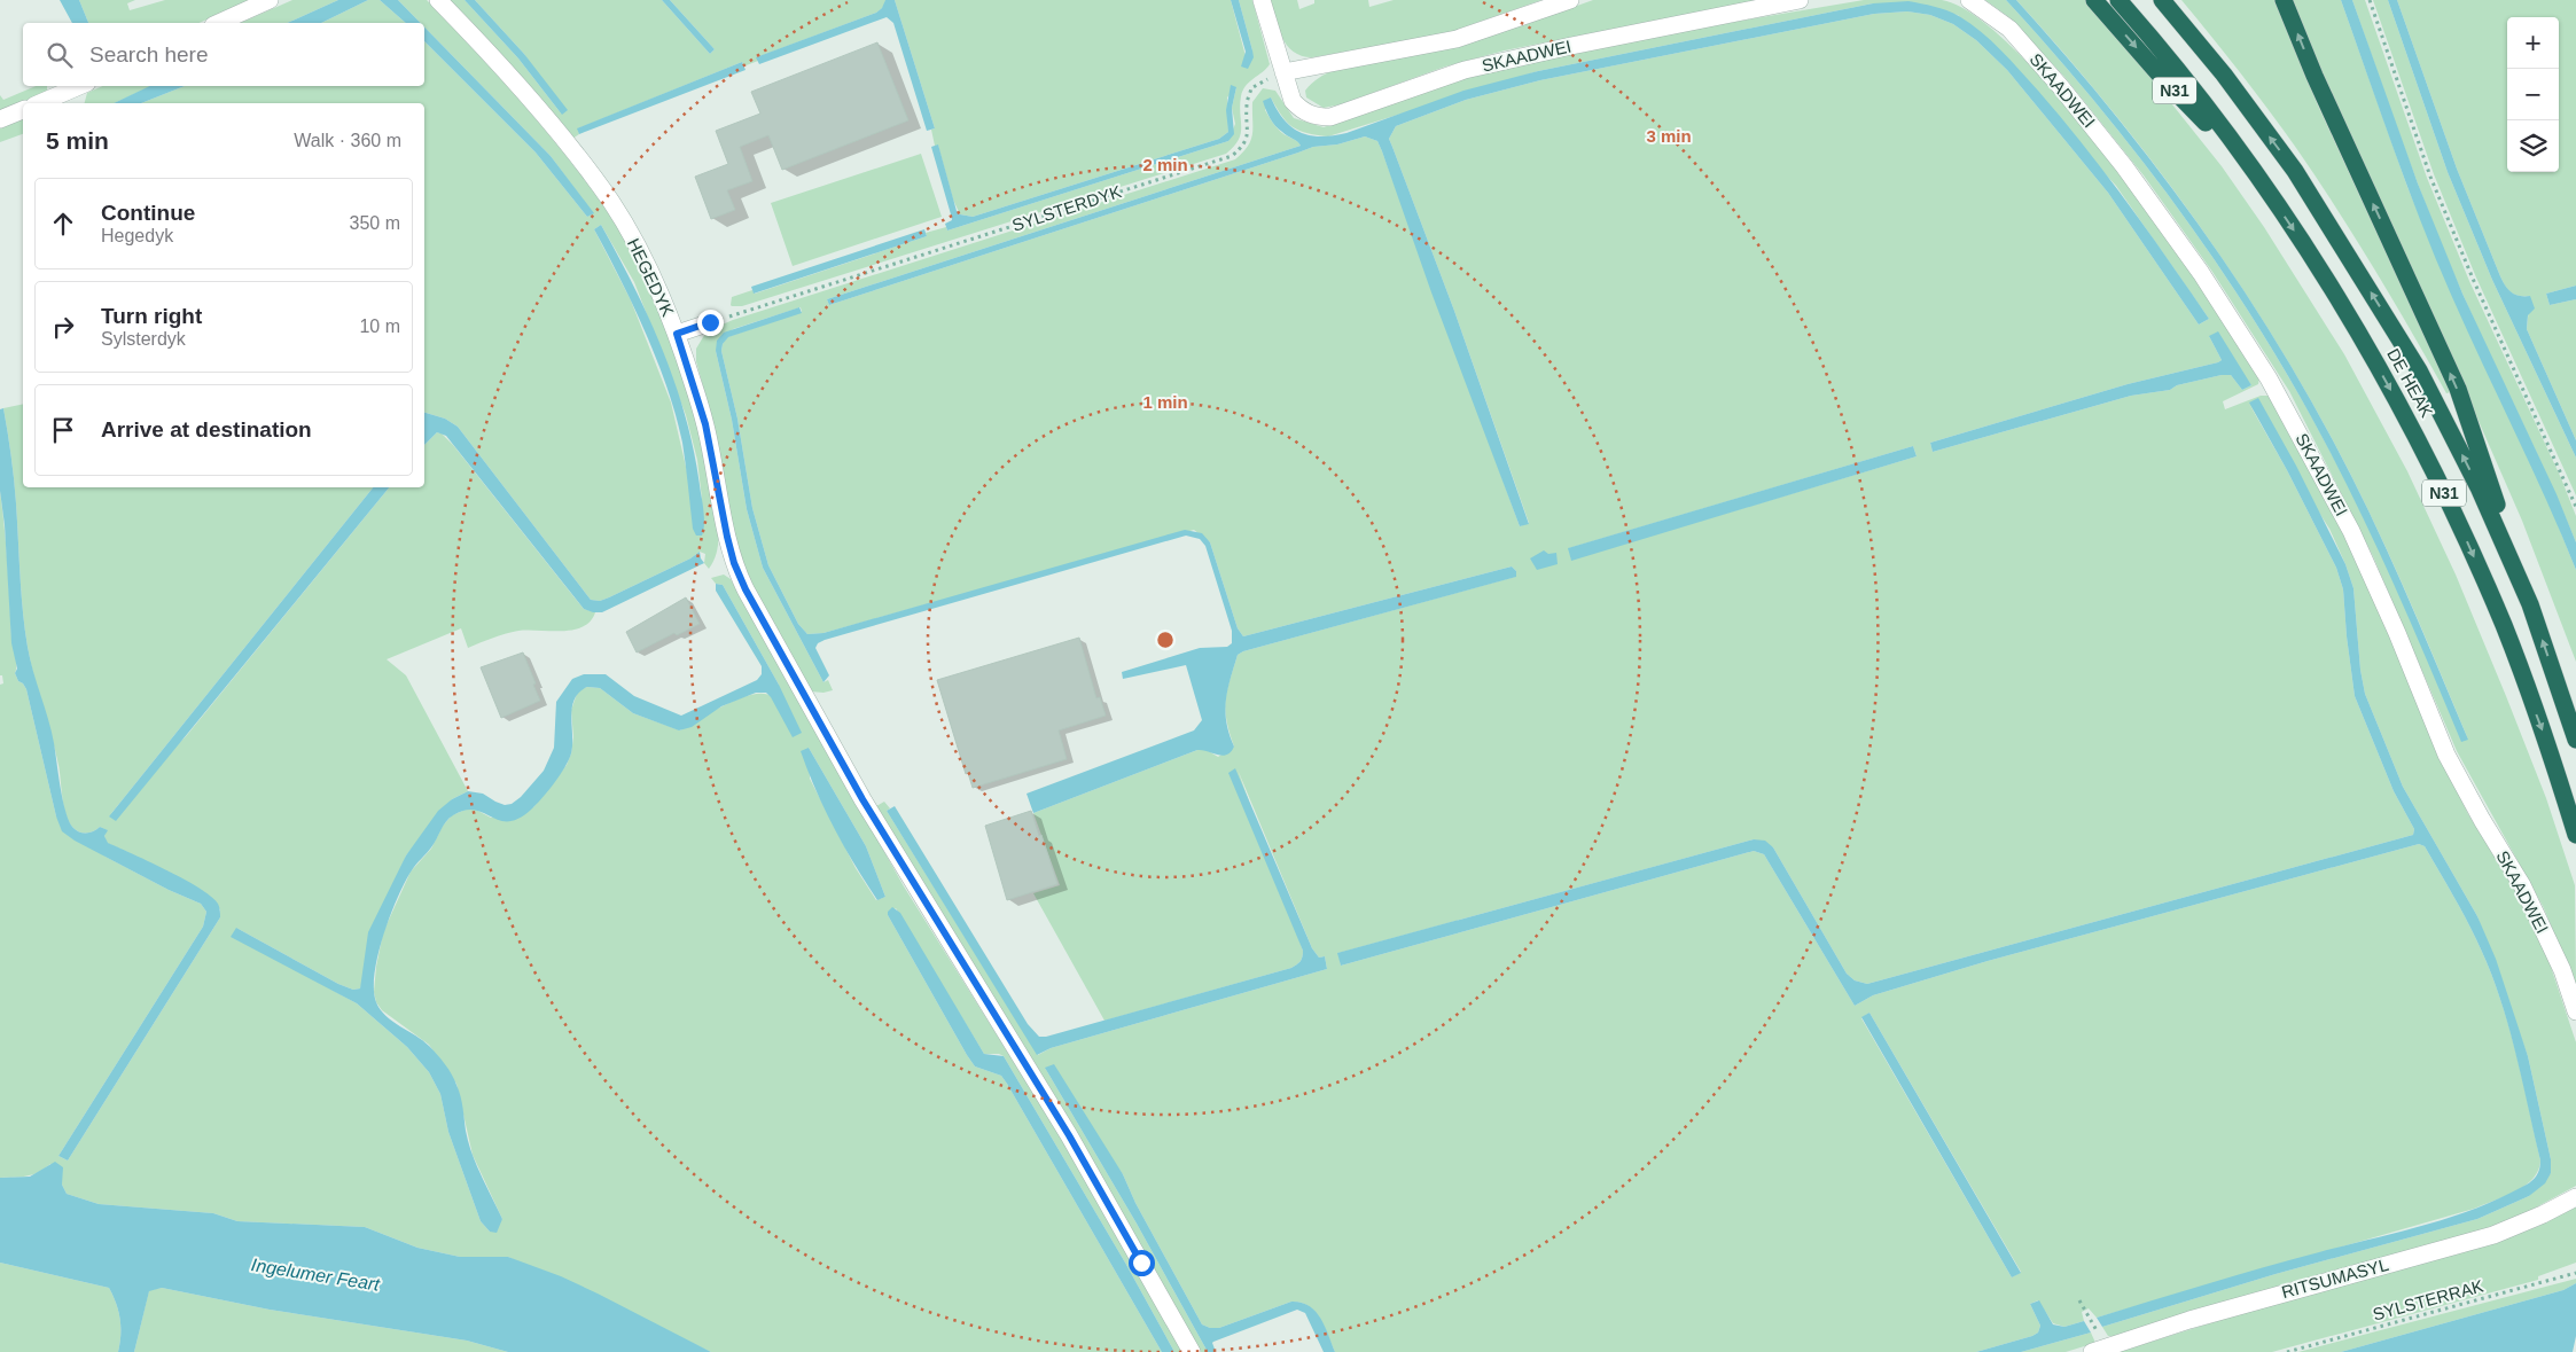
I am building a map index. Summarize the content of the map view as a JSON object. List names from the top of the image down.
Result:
{
  "streets": {
    "highway": ["N31", "DE HEAK"],
    "street": ["SKAADWEI", "HEGEDYK", "RITSUMASYL"],
    "path": ["SYLSTERDYK", "SYLSTERRAK"]
  },
  "crossings": [
    ["SKAADWEI", "SYLSTERDYK"],
    ["N31", "DE HEAK"]
  ],
  "water": ["Ingelumer Feart"],
  "page": {
    "map_buttons": ["+", "−"],
    "search": "Search here",
    "heading": ["5 min", "Walk · 360 m"],
    "list": [
      ["Continue", "Hegedyk", "350 m"],
      ["Turn right", "Sylsterdyk", "10 m"],
      "Arrive at destination"
    ]
  },
  "rings": ["3 min", "2 min", "1 min"]
}
